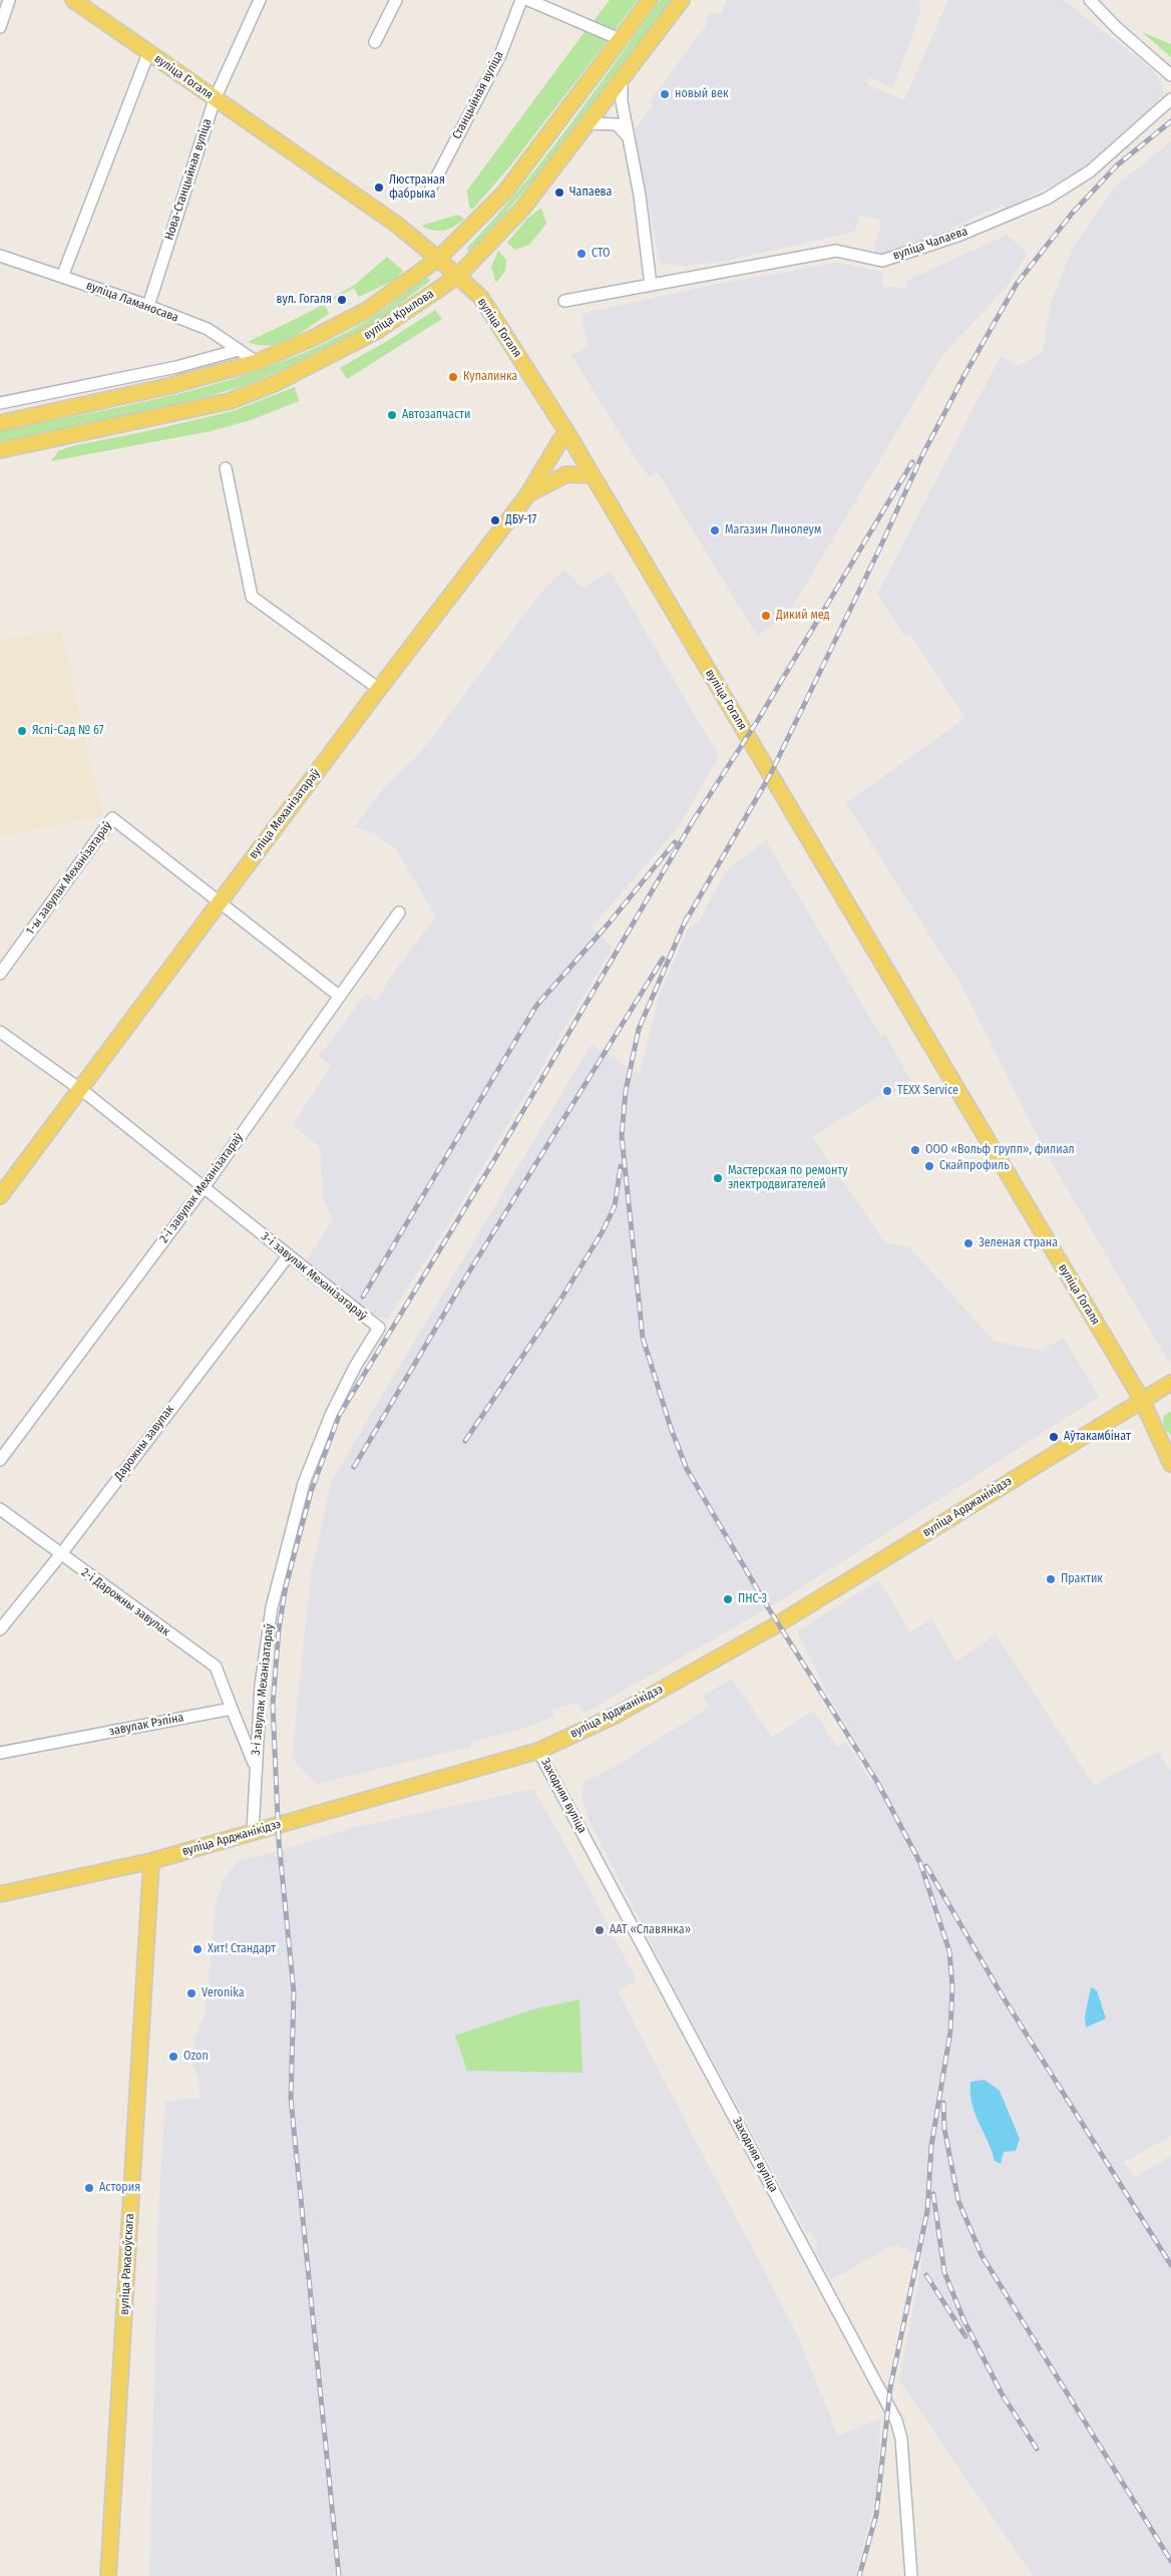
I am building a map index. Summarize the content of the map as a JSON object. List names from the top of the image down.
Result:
{
  "streets": {
    "main road": [
      "вуліца Гогаля",
      "вуліца Крылова",
      "вуліца Механізатараў",
      "вуліца Арджанікідзэ",
      "вуліца Ракасоўскага"
    ],
    "street": [
      "Станцыйная вуліца",
      "Нова-Станцыйная вуліца",
      "вуліца Чапаева",
      "вуліца Ламаносава",
      "1-ы завулак Механізатараў",
      "2-і завулак Механізатараў",
      "3-і завулак Механізатараў",
      "Дарожны завулак",
      "2-і Дарожны завулак",
      "завулак Рэпіна",
      "Заходняя вуліца"
    ]
  },
  "crossings": [
    ["вуліца Гогаля", "Нова-Станцыйная вуліца"],
    ["вуліца Гогаля", "вуліца Ламаносава"],
    ["вуліца Гогаля", "вуліца Крылова"],
    ["вуліца Гогаля", "вуліца Механізатараў"],
    ["вуліца Гогаля", "вуліца Арджанікідзэ"],
    ["Нова-Станцыйная вуліца", "вуліца Ламаносава"],
    ["вуліца Ламаносава", "вуліца Крылова"],
    ["вуліца Механізатараў", "1-ы завулак Механізатараў"],
    ["вуліца Механізатараў", "3-і завулак Механізатараў"],
    ["2-і завулак Механізатараў", "3-і завулак Механізатараў"],
    ["3-і завулак Механізатараў", "Дарожны завулак"],
    ["3-і завулак Механізатараў", "вуліца Арджанікідзэ"],
    ["Дарожны завулак", "2-і Дарожны завулак"],
    ["вуліца Арджанікідзэ", "Заходняя вуліца"],
    ["вуліца Арджанікідзэ", "вуліца Ракасоўскага"],
    ["2-і Дарожны завулак", "завулак Рэпіна"]
  ],
  "places": [
    "новый век",
    "Люстраная фабрыка",
    "Чапаева",
    "СТО",
    "вул. Гогаля",
    "Купалинка",
    "Автозапчасти",
    "ДБУ-17",
    "Магазин Линолеум",
    "Дикий мед",
    "Яслі-Сад № 67",
    "TEXX Service",
    "ООО «Вольф групп», филиал",
    "Скайпрофиль",
    "Мастерская по ремонту электродвигателей",
    "Зеленая страна",
    "Аўтакамбінат",
    "Практик",
    "ПНС-3",
    "ААТ «Славянка»",
    "Хит! Стандарт",
    "Veronika",
    "Ozon",
    "Астория"
  ]
}
